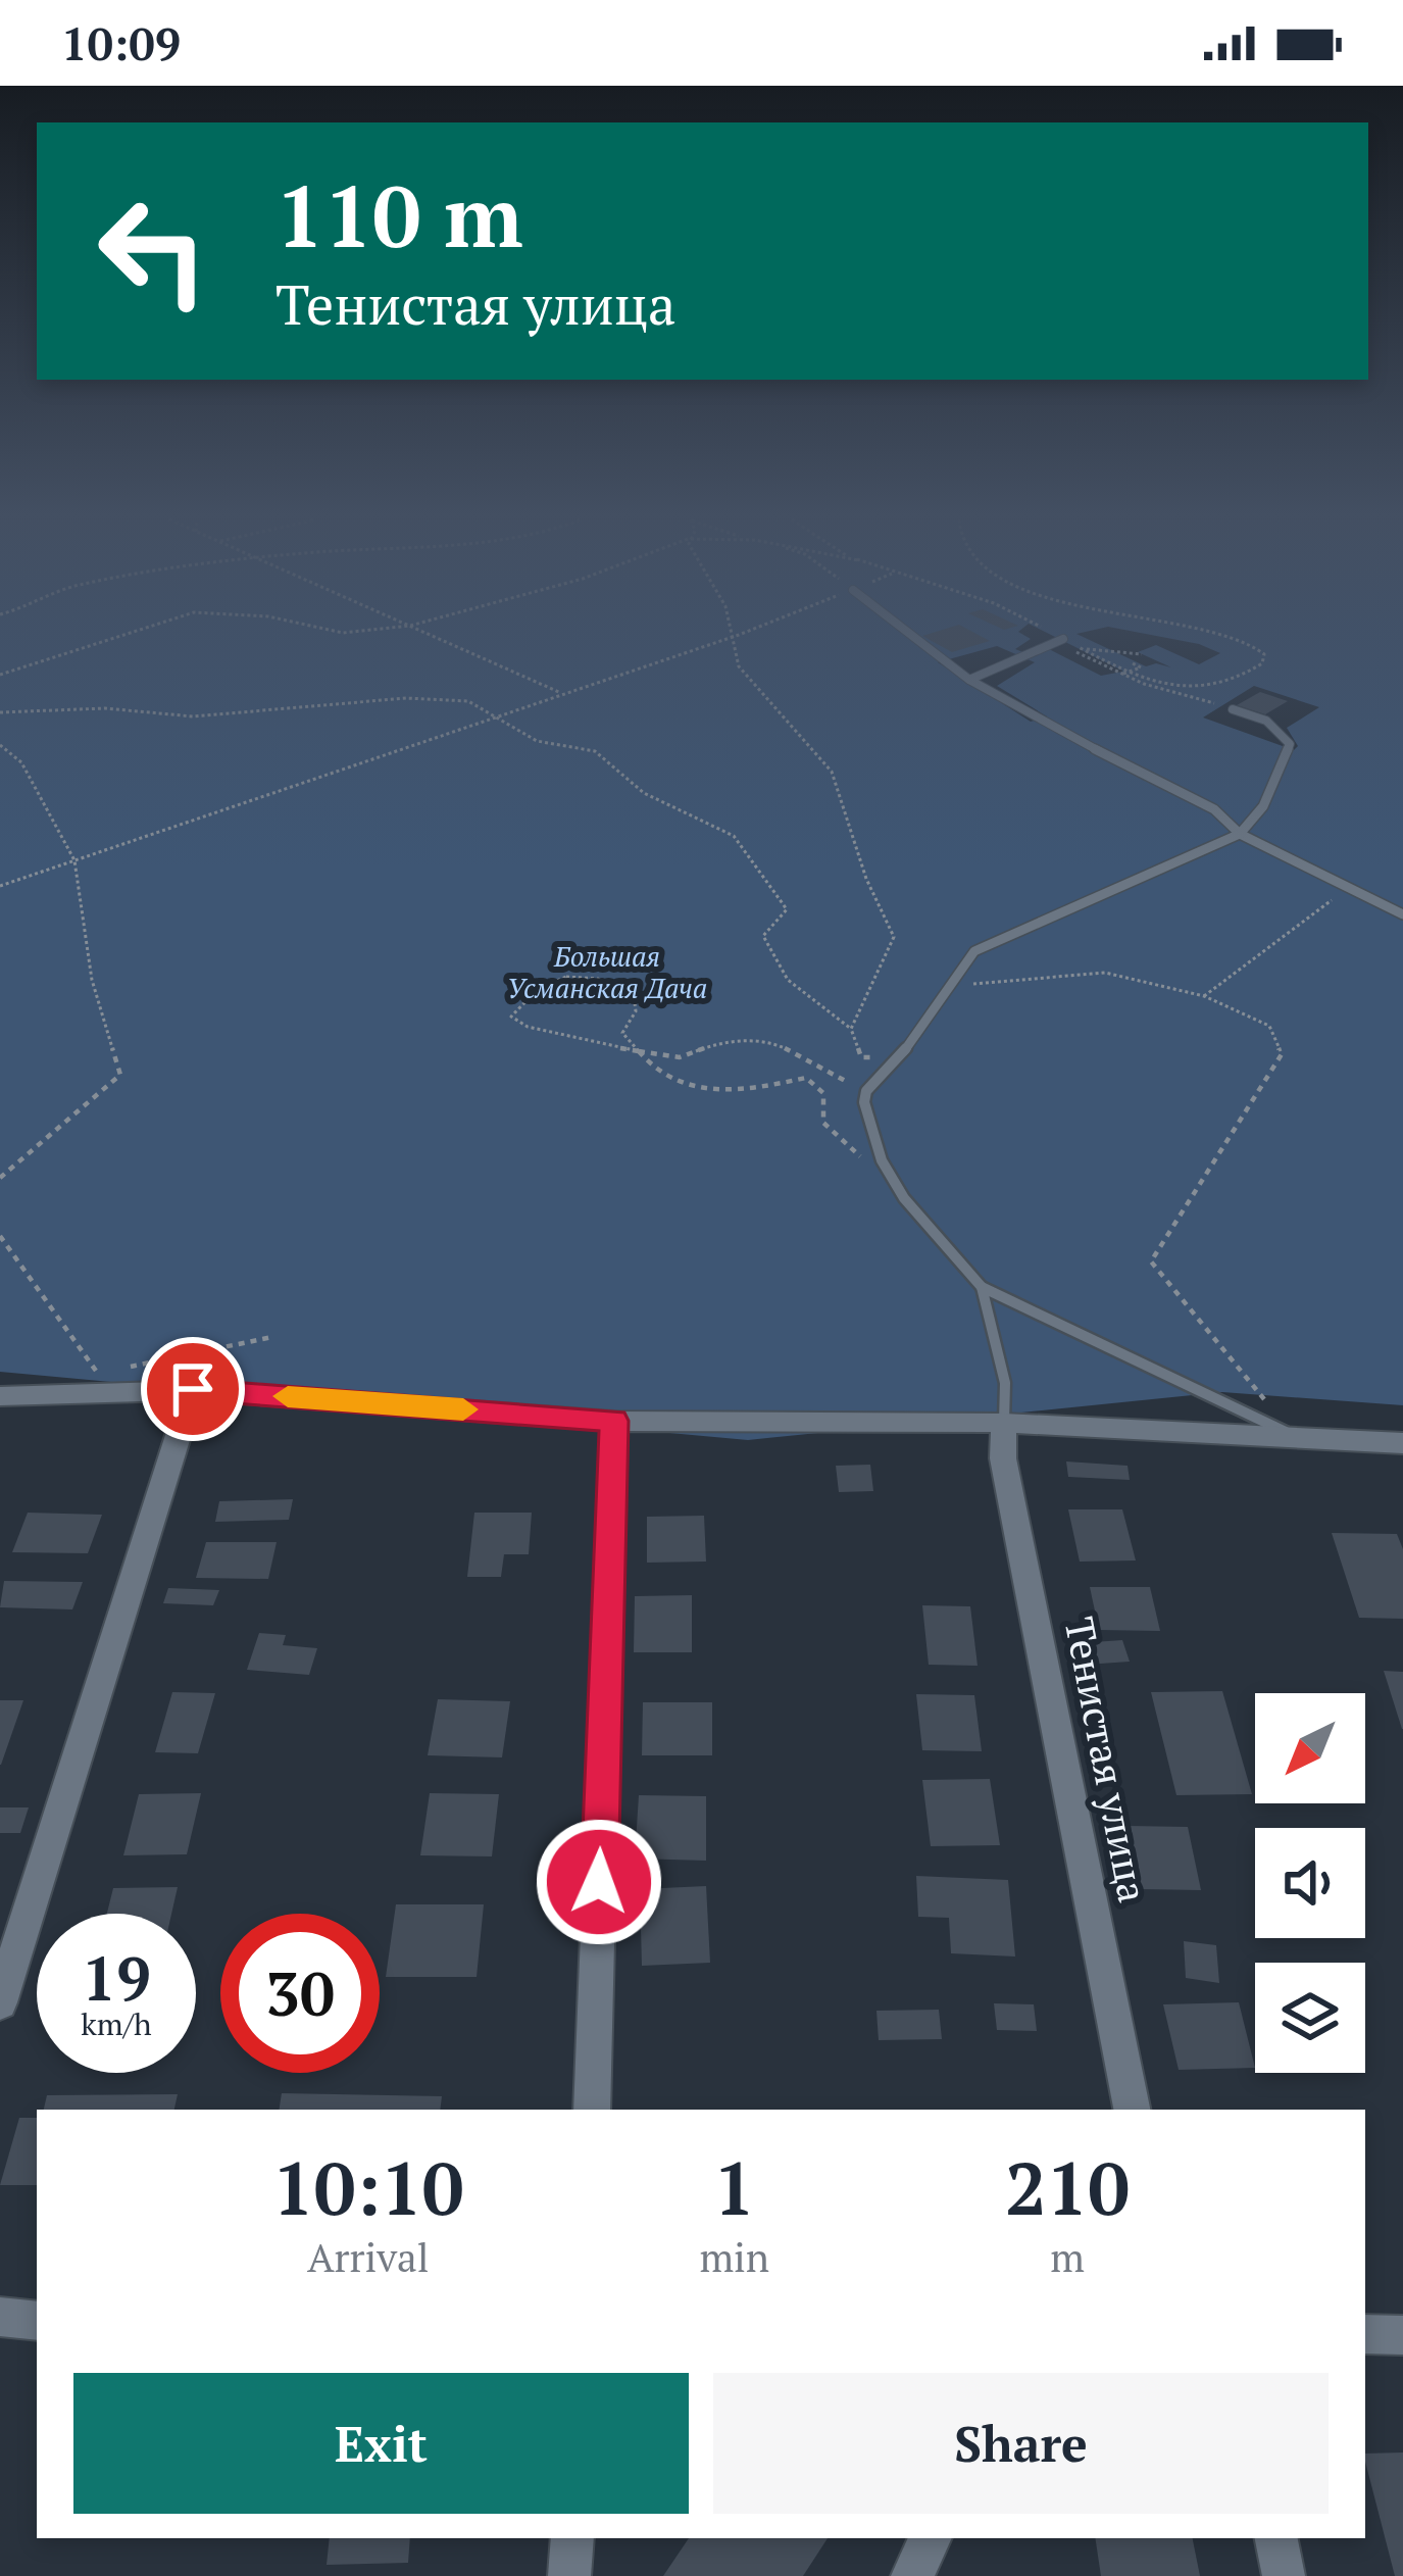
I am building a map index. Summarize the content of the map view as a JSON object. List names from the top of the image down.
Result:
{
  "streets": {
    "street": ["Тенистая улица"]
  },
  "parks": ["Большая Усманская Дача"],
  "north": "bottom left",
  "page": {
    "status": "10:09",
    "turn": ["110 m", "Тенистая улица"],
    "speed": "19 km/h",
    "limit": "30",
    "eta": [
      "10:10",
      "Arrival",
      "1",
      "min",
      "210",
      "m"
    ],
    "buttons": ["Exit", "Share"]
  }
}
